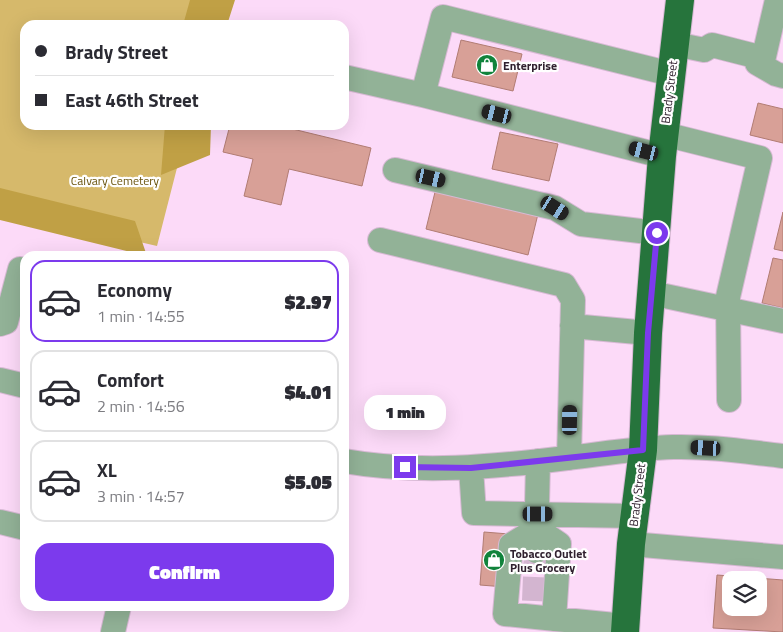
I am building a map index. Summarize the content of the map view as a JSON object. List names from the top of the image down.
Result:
{
  "streets": {
    "highway": ["Brady Street"]
  },
  "parks": ["Calvary Cemetery"],
  "places": {
    "shop": ["Enterprise", "Tobacco Outlet Plus Grocery"]
  },
  "page": {
    "banner": ["Brady Street", "East 46th Street"],
    "list": [
      {
        "name": "Economy",
        "note": "1 min · 14:55",
        "value": "$2.97"
      },
      {
        "name": "Comfort",
        "note": "2 min · 14:56",
        "value": "$4.01"
      },
      {
        "name": "XL",
        "note": "3 min · 14:57",
        "value": "$5.05"
      }
    ],
    "bubble": "1 min",
    "buttons": "Confirm"
  }
}
